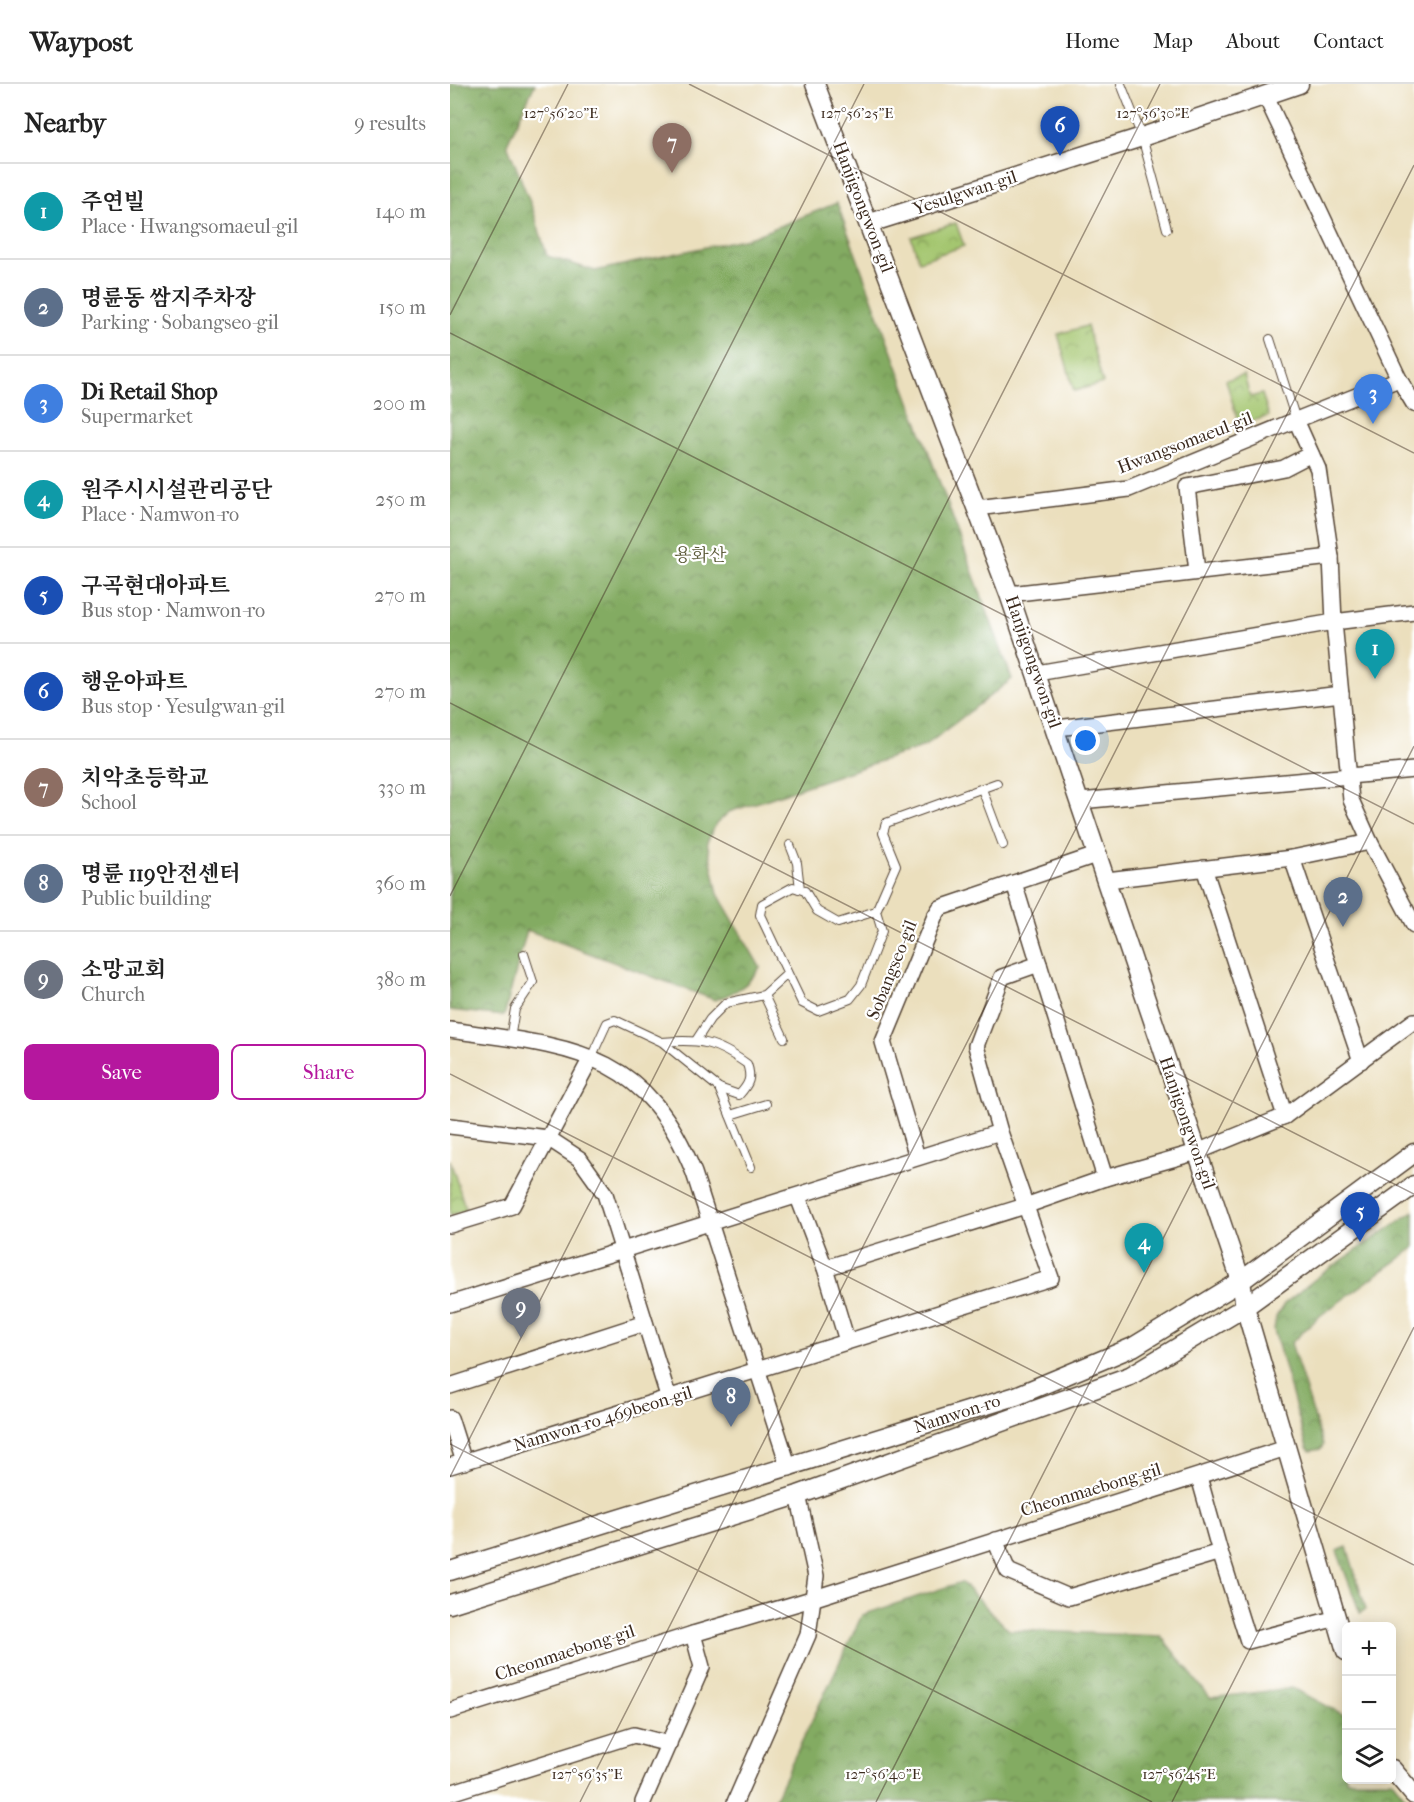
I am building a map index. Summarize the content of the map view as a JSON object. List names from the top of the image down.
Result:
{
  "streets": {
    "street": [
      "Yesulgwan-gil",
      "Hanjigongwon-gil",
      "Hwangsomaeul-gil",
      "Sobangseo-gil",
      "Namwon-ro",
      "Namwon-ro 469beon-gil",
      "Cheonmaebong-gil"
    ]
  },
  "crossings": [
    ["Yesulgwan-gil", "Hanjigongwon-gil"],
    ["Hanjigongwon-gil", "Hwangsomaeul-gil"],
    ["Hanjigongwon-gil", "Sobangseo-gil"],
    ["Hanjigongwon-gil", "Namwon-ro"]
  ],
  "parks": ["용화산"],
  "page": {
    "header": "Waypost",
    "nav": [
      "Home",
      "Map",
      "About",
      "Contact"
    ],
    "heading": ["Nearby", "9 results"],
    "pins": [
      "6",
      "7",
      "3",
      "1",
      "2",
      "5",
      "4",
      "9",
      "8"
    ],
    "list": [
      {
        "mark": "1",
        "name": "주연빌",
        "note": "Place · Hwangsomaeul-gil",
        "value": "140 m"
      },
      {
        "mark": "2",
        "name": "명륜동 쌈지주차장",
        "note": "Parking · Sobangseo-gil",
        "value": "150 m"
      },
      {
        "mark": "3",
        "name": "Di Retail Shop",
        "note": "Supermarket",
        "value": "200 m"
      },
      {
        "mark": "4",
        "name": "원주시시설관리공단",
        "note": "Place · Namwon-ro",
        "value": "250 m"
      },
      {
        "mark": "5",
        "name": "구곡현대아파트",
        "note": "Bus stop · Namwon-ro",
        "value": "270 m"
      },
      {
        "mark": "6",
        "name": "행운아파트",
        "note": "Bus stop · Yesulgwan-gil",
        "value": "270 m"
      },
      {
        "mark": "7",
        "name": "치악초등학교",
        "note": "School",
        "value": "330 m"
      },
      {
        "mark": "8",
        "name": "명륜 119안전센터",
        "note": "Public building",
        "value": "360 m"
      },
      {
        "mark": "9",
        "name": "소망교회",
        "note": "Church",
        "value": "380 m"
      }
    ],
    "buttons": ["Save", "Share"],
    "map_buttons": ["+", "−"]
  },
  "coordinates": [
    "127°56'20\"E",
    "127°56'25\"E",
    "127°56'30\"E",
    "127°56'35\"E",
    "127°56'40\"E",
    "127°56'45\"E"
  ]
}
